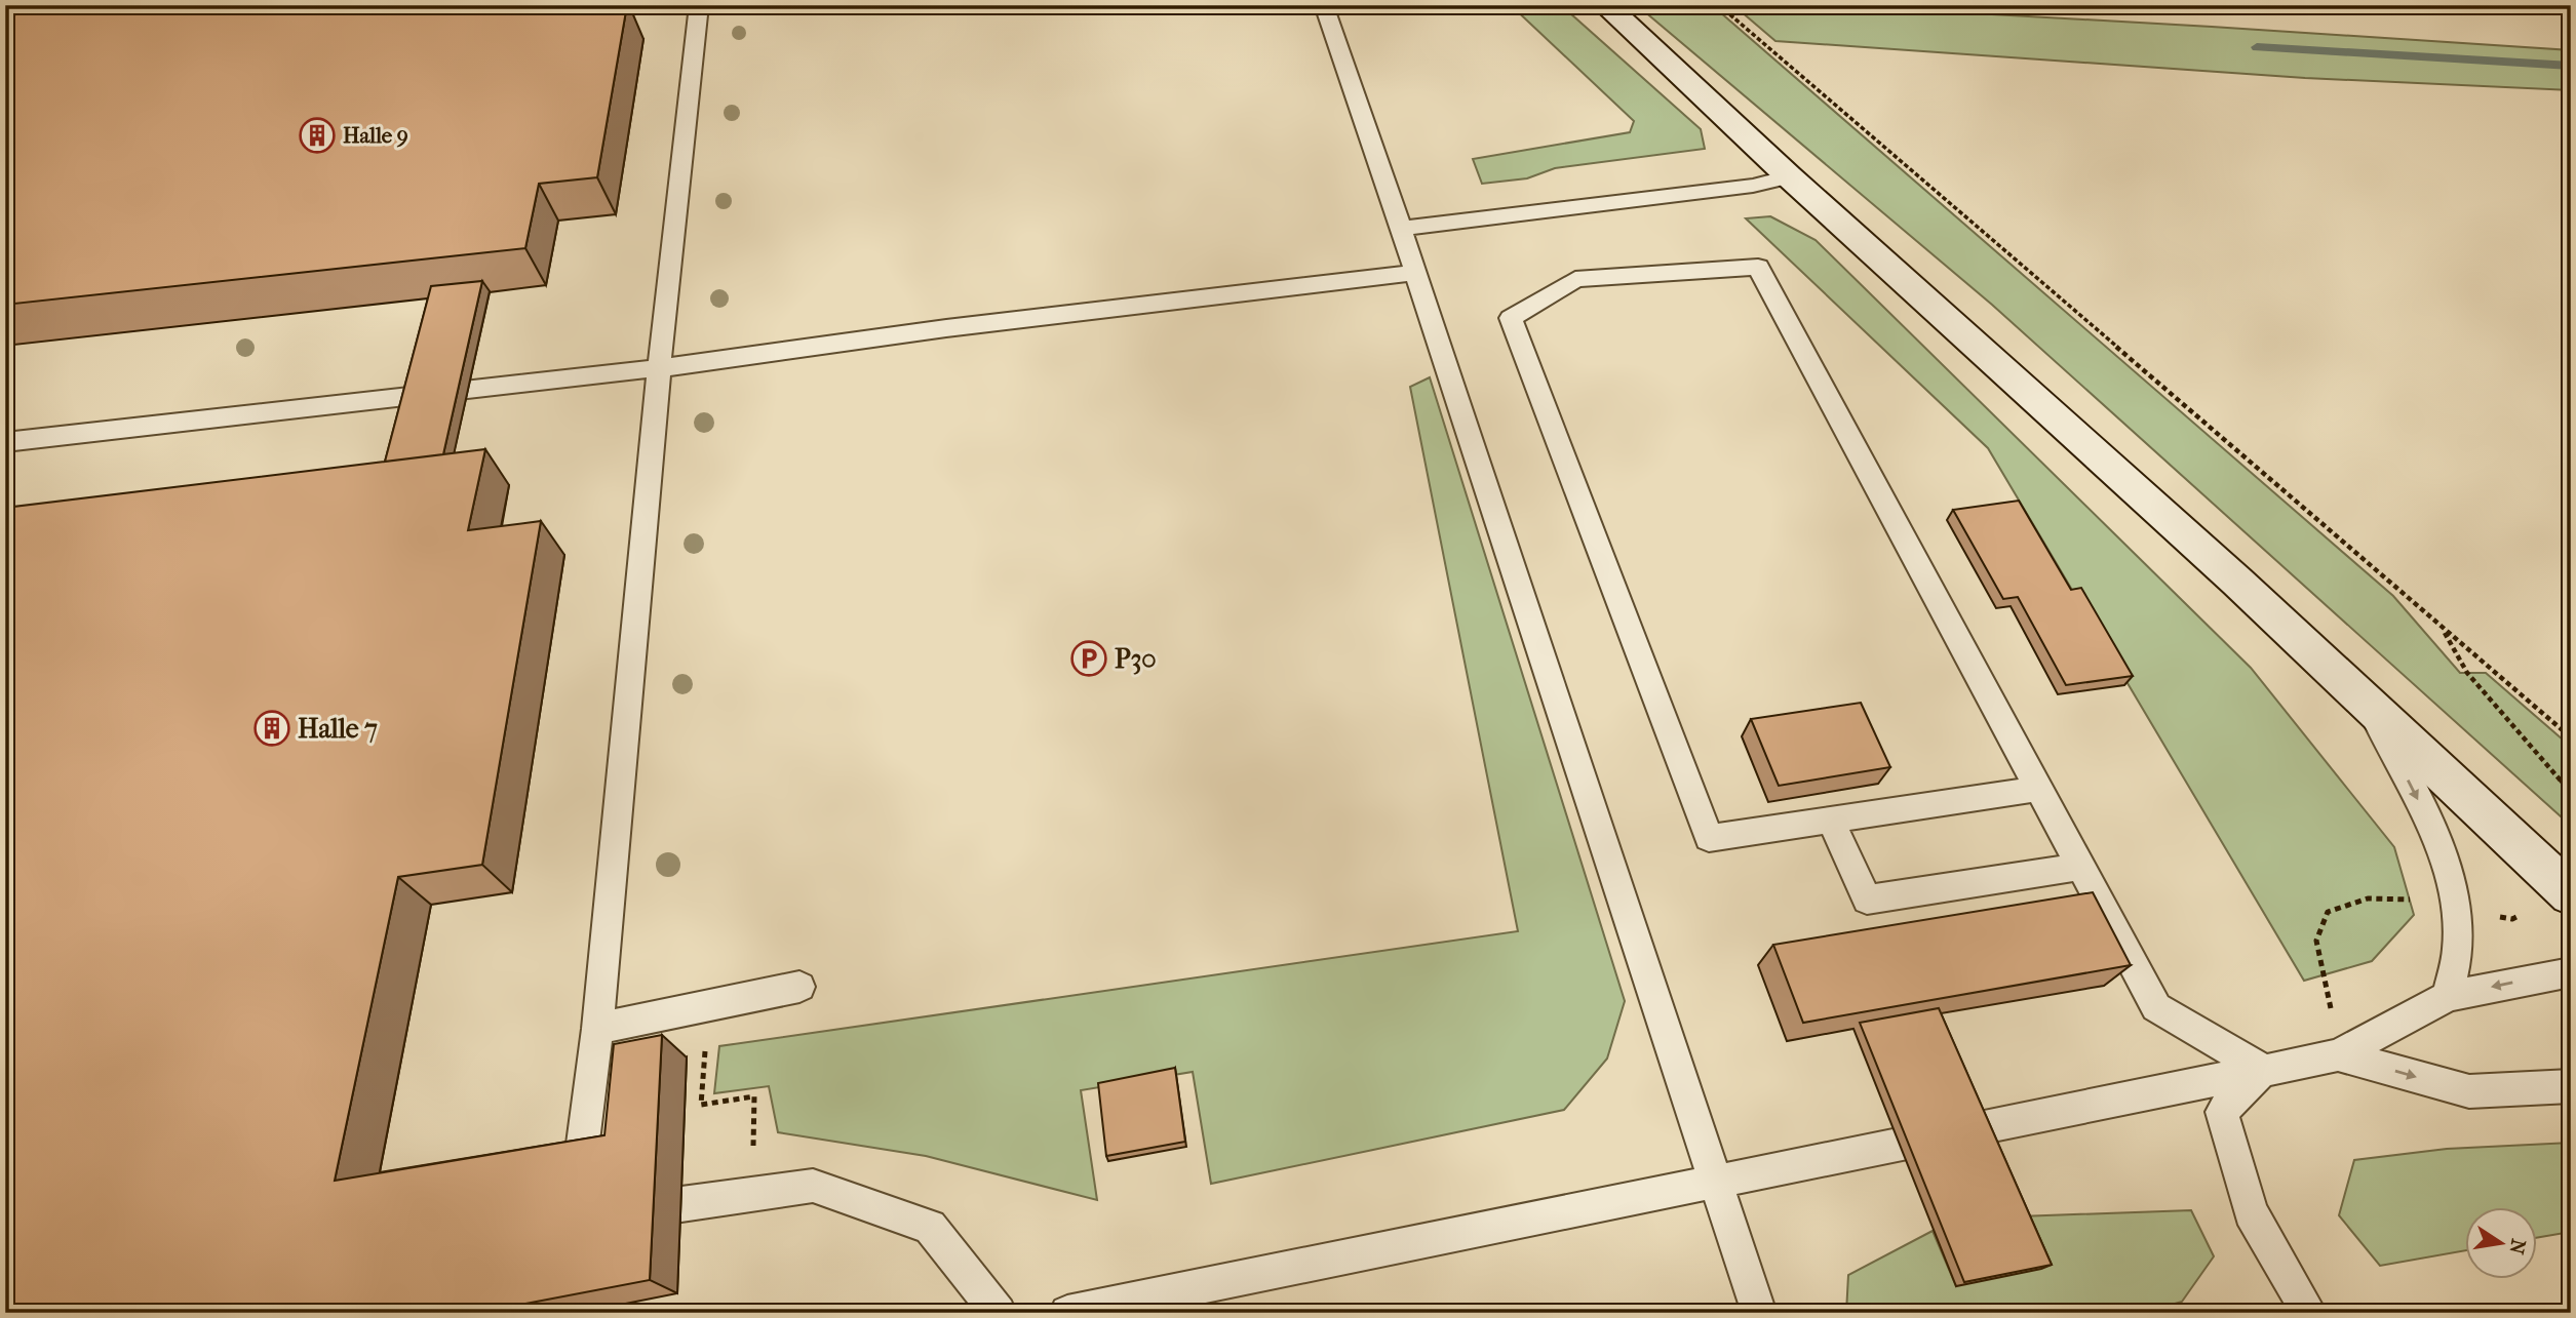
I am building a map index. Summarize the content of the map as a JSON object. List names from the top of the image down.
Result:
{
  "places": {
    "building": ["Halle 9", "Halle 7"],
    "parking": ["P30"]
  },
  "north": "right"
}
